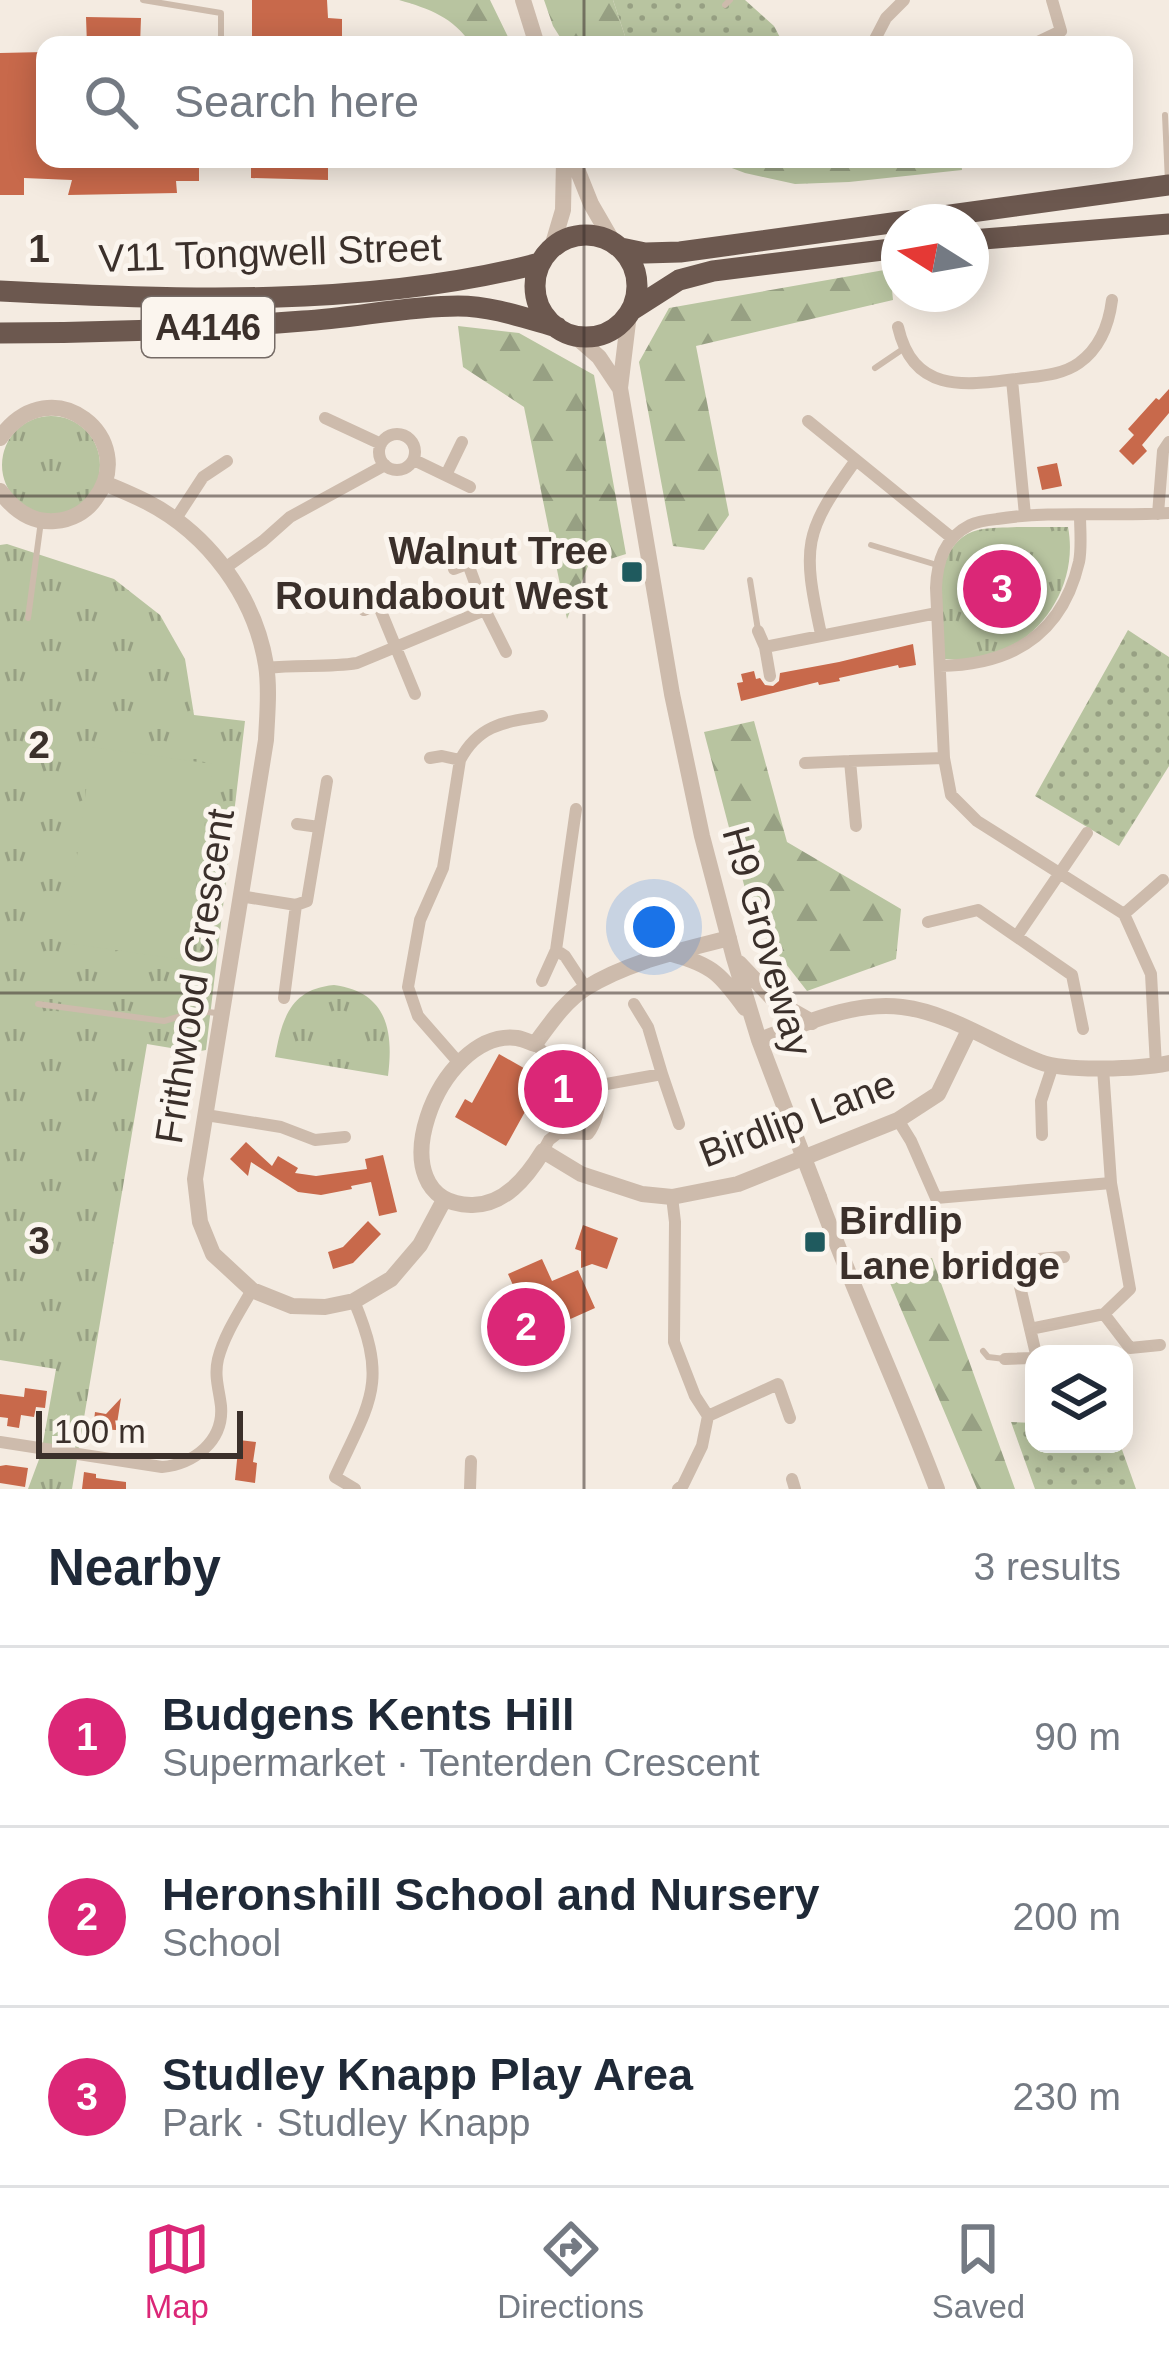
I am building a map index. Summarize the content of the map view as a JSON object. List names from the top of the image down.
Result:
{
  "streets": {
    "highway": ["V11 Tongwell Street", "A4146"],
    "street": ["H9 Groveway", "Frithwood Crescent", "Birdlip Lane"]
  },
  "crossings": [
    ["V11 Tongwell Street", "A4146"],
    ["V11 Tongwell Street", "H9 Groveway"],
    ["A4146", "H9 Groveway"]
  ],
  "places": {
    "transit": ["Walnut Tree Roundabout West", "Birdlip Lane bridge"]
  },
  "scale_bar": "100 m",
  "north": "left",
  "page": {
    "search": "Search here",
    "pins": ["3", "1", "2"],
    "scale": "100 m",
    "heading": ["Nearby", "3 results"],
    "list": [
      {
        "mark": "1",
        "name": "Budgens Kents Hill",
        "note": "Supermarket · Tenterden Crescent",
        "value": "90 m"
      },
      {
        "mark": "2",
        "name": "Heronshill School and Nursery",
        "note": "School",
        "value": "200 m"
      },
      {
        "mark": "3",
        "name": "Studley Knapp Play Area",
        "note": "Park · Studley Knapp",
        "value": "230 m"
      }
    ],
    "nav": ["Map", "Directions", "Saved"]
  },
  "grid": {
    "rows": ["1", "2", "3"]
  }
}
